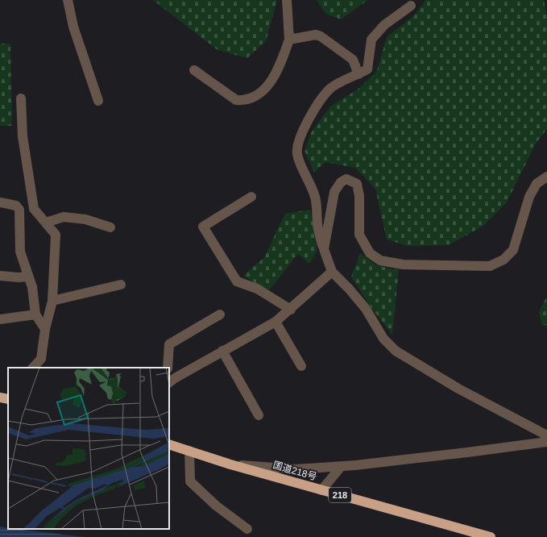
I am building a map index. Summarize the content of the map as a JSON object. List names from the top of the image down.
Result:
{
  "streets": {
    "highway": ["国道218号", "218"]
  }
}
